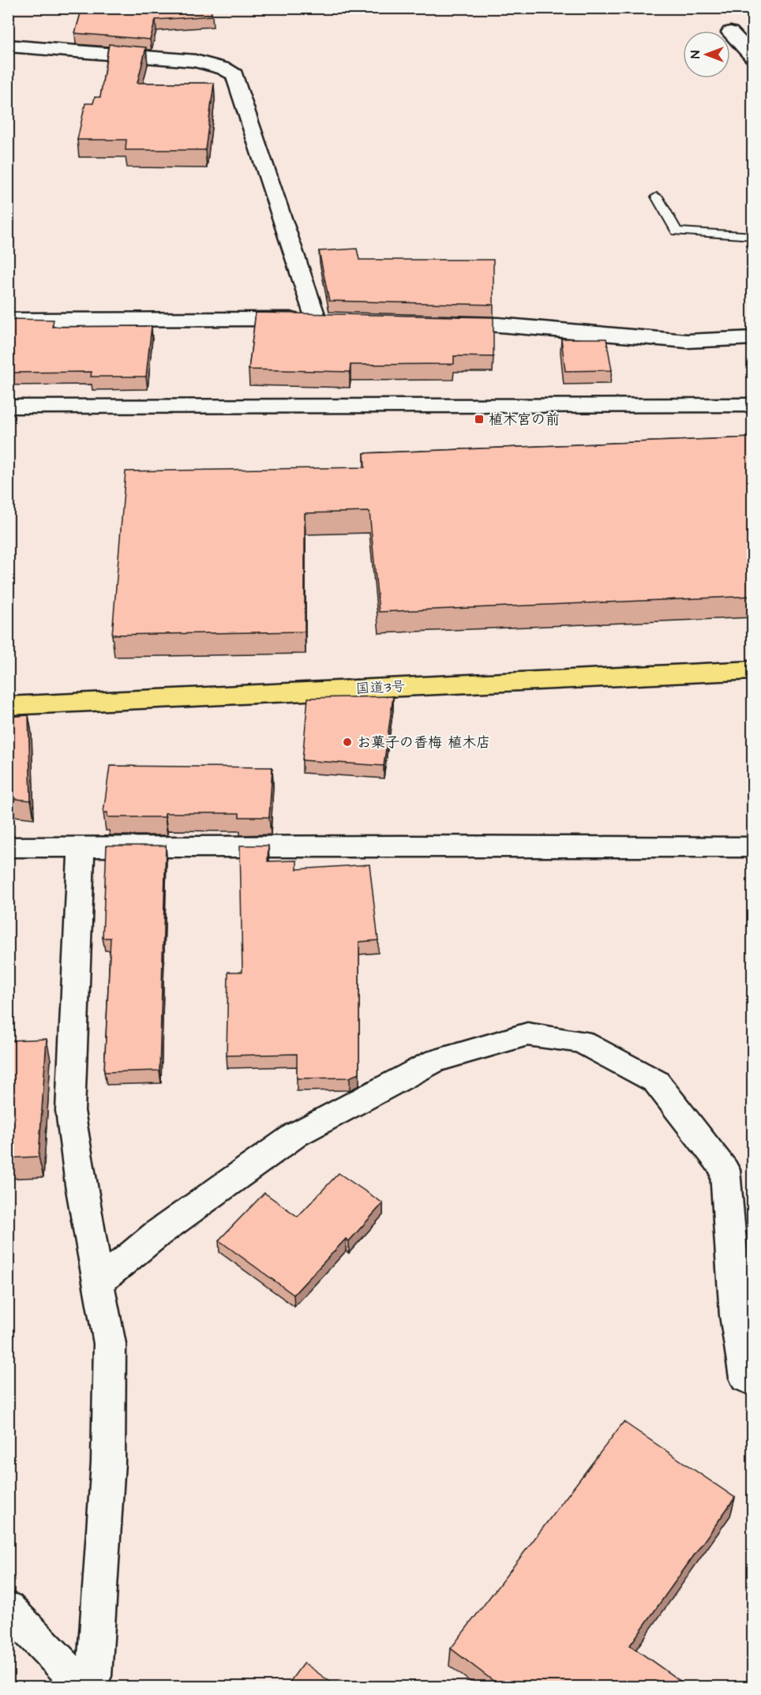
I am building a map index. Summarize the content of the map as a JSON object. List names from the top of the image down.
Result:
{
  "streets": {
    "highway": ["国道3号"]
  },
  "places": {
    "transit": ["植木宮の前"],
    "other": ["お菓子の香梅 植木店"]
  },
  "north": "left"
}
